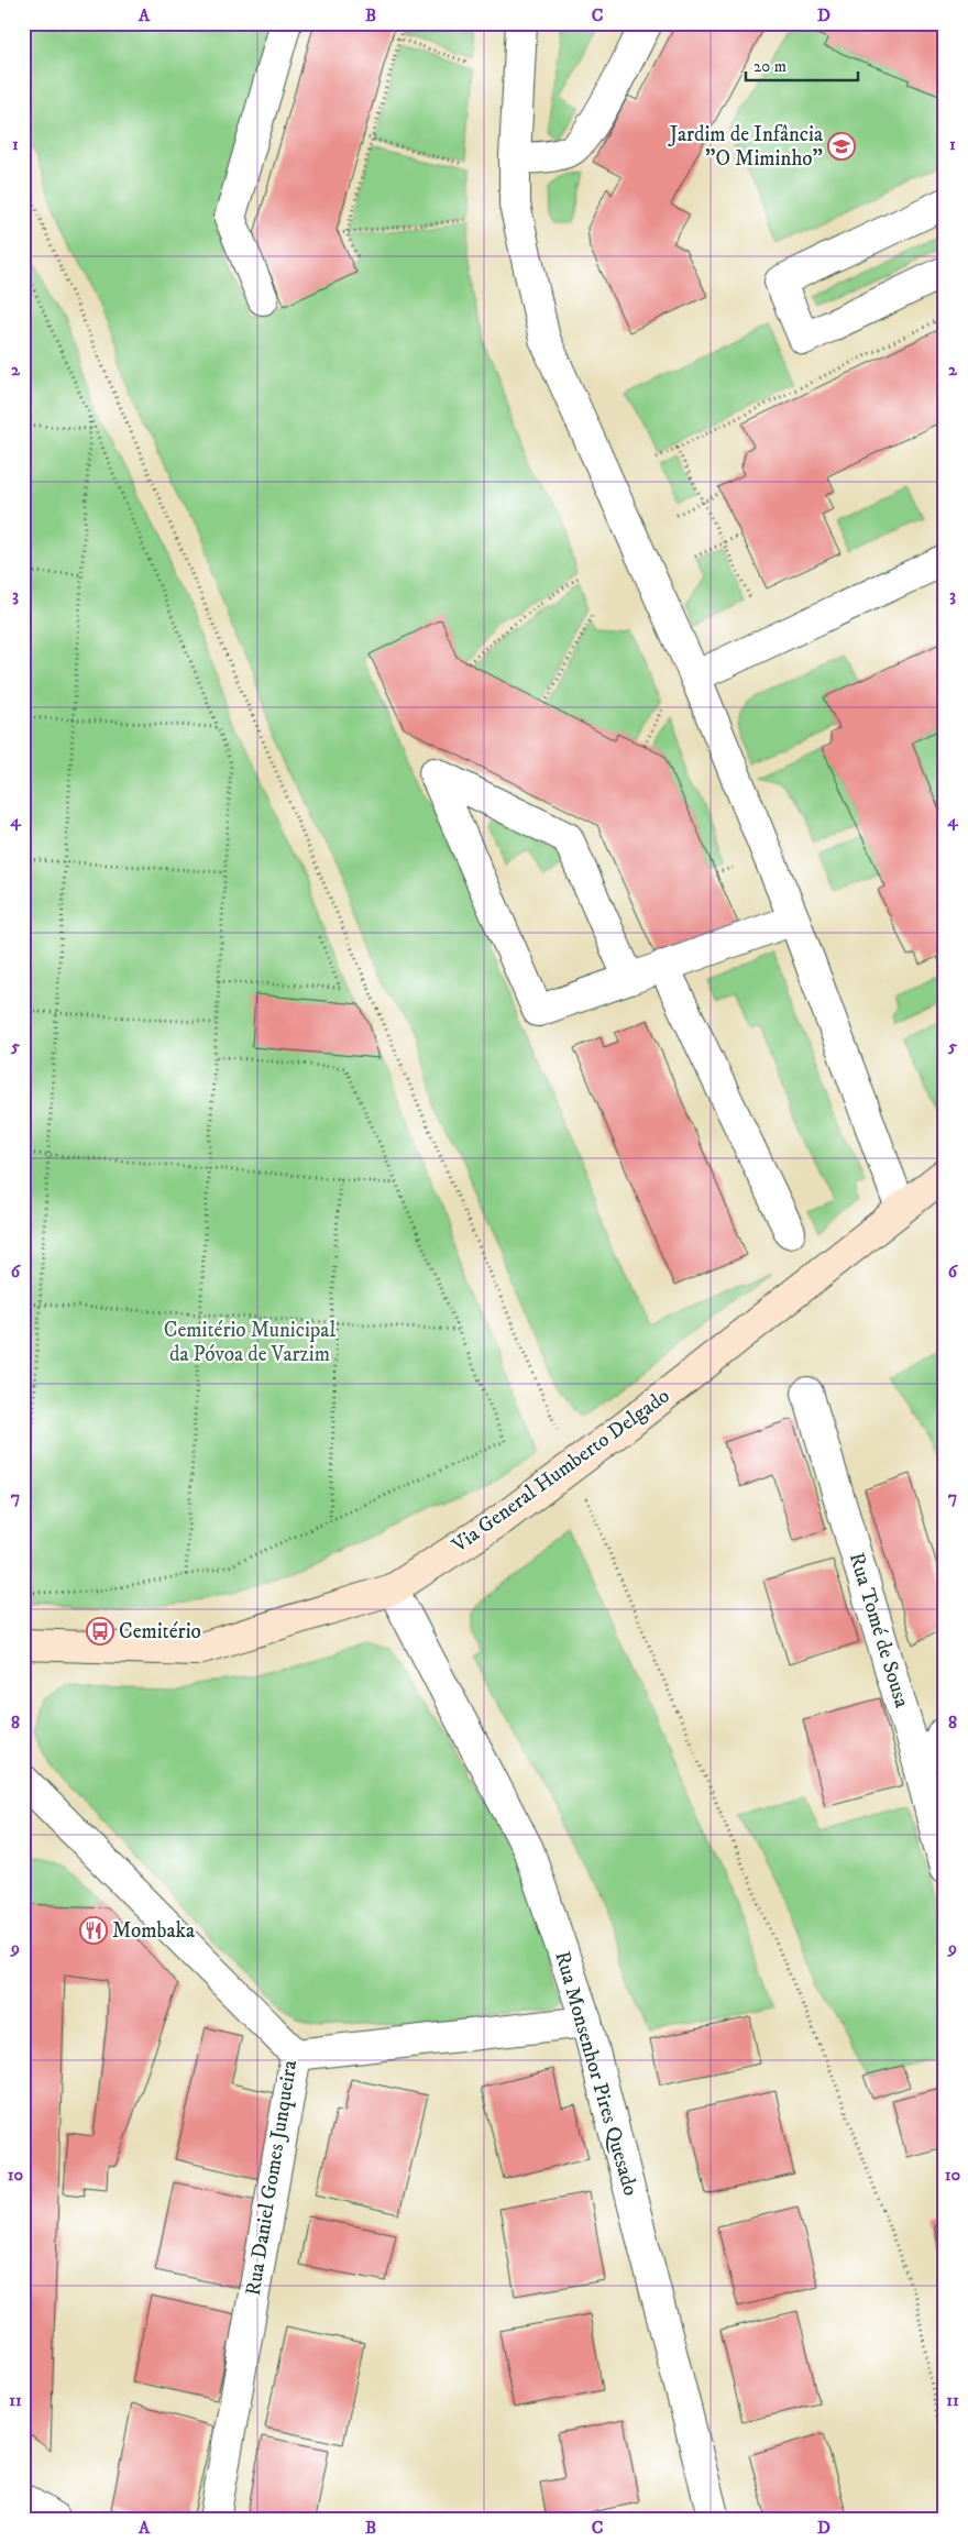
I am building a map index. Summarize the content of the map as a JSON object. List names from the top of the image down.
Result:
{
  "streets": {
    "main road": ["Via General Humberto Delgado"],
    "street": ["Rua Tomé de Sousa", "Rua Monsenhor Pires Quesado", "Rua Daniel Gomes Junqueira"]
  },
  "crossings": [
    ["Via General Humberto Delgado", "Rua Monsenhor Pires Quesado"]
  ],
  "parks": ["Cemitério Municipal da Póvoa de Varzim"],
  "places": {
    "school or university": ["Jardim de Infância \"O Miminho\""],
    "bus stop": ["Cemitério"],
    "restaurant": ["Mombaka"]
  },
  "scale_bar": "20 m",
  "grid": {
    "columns": [
      "A",
      "B",
      "C",
      "D"
    ],
    "rows": [
      "1",
      "2",
      "3",
      "4",
      "5",
      "6",
      "7",
      "8",
      "9",
      "10",
      "11"
    ]
  }
}
